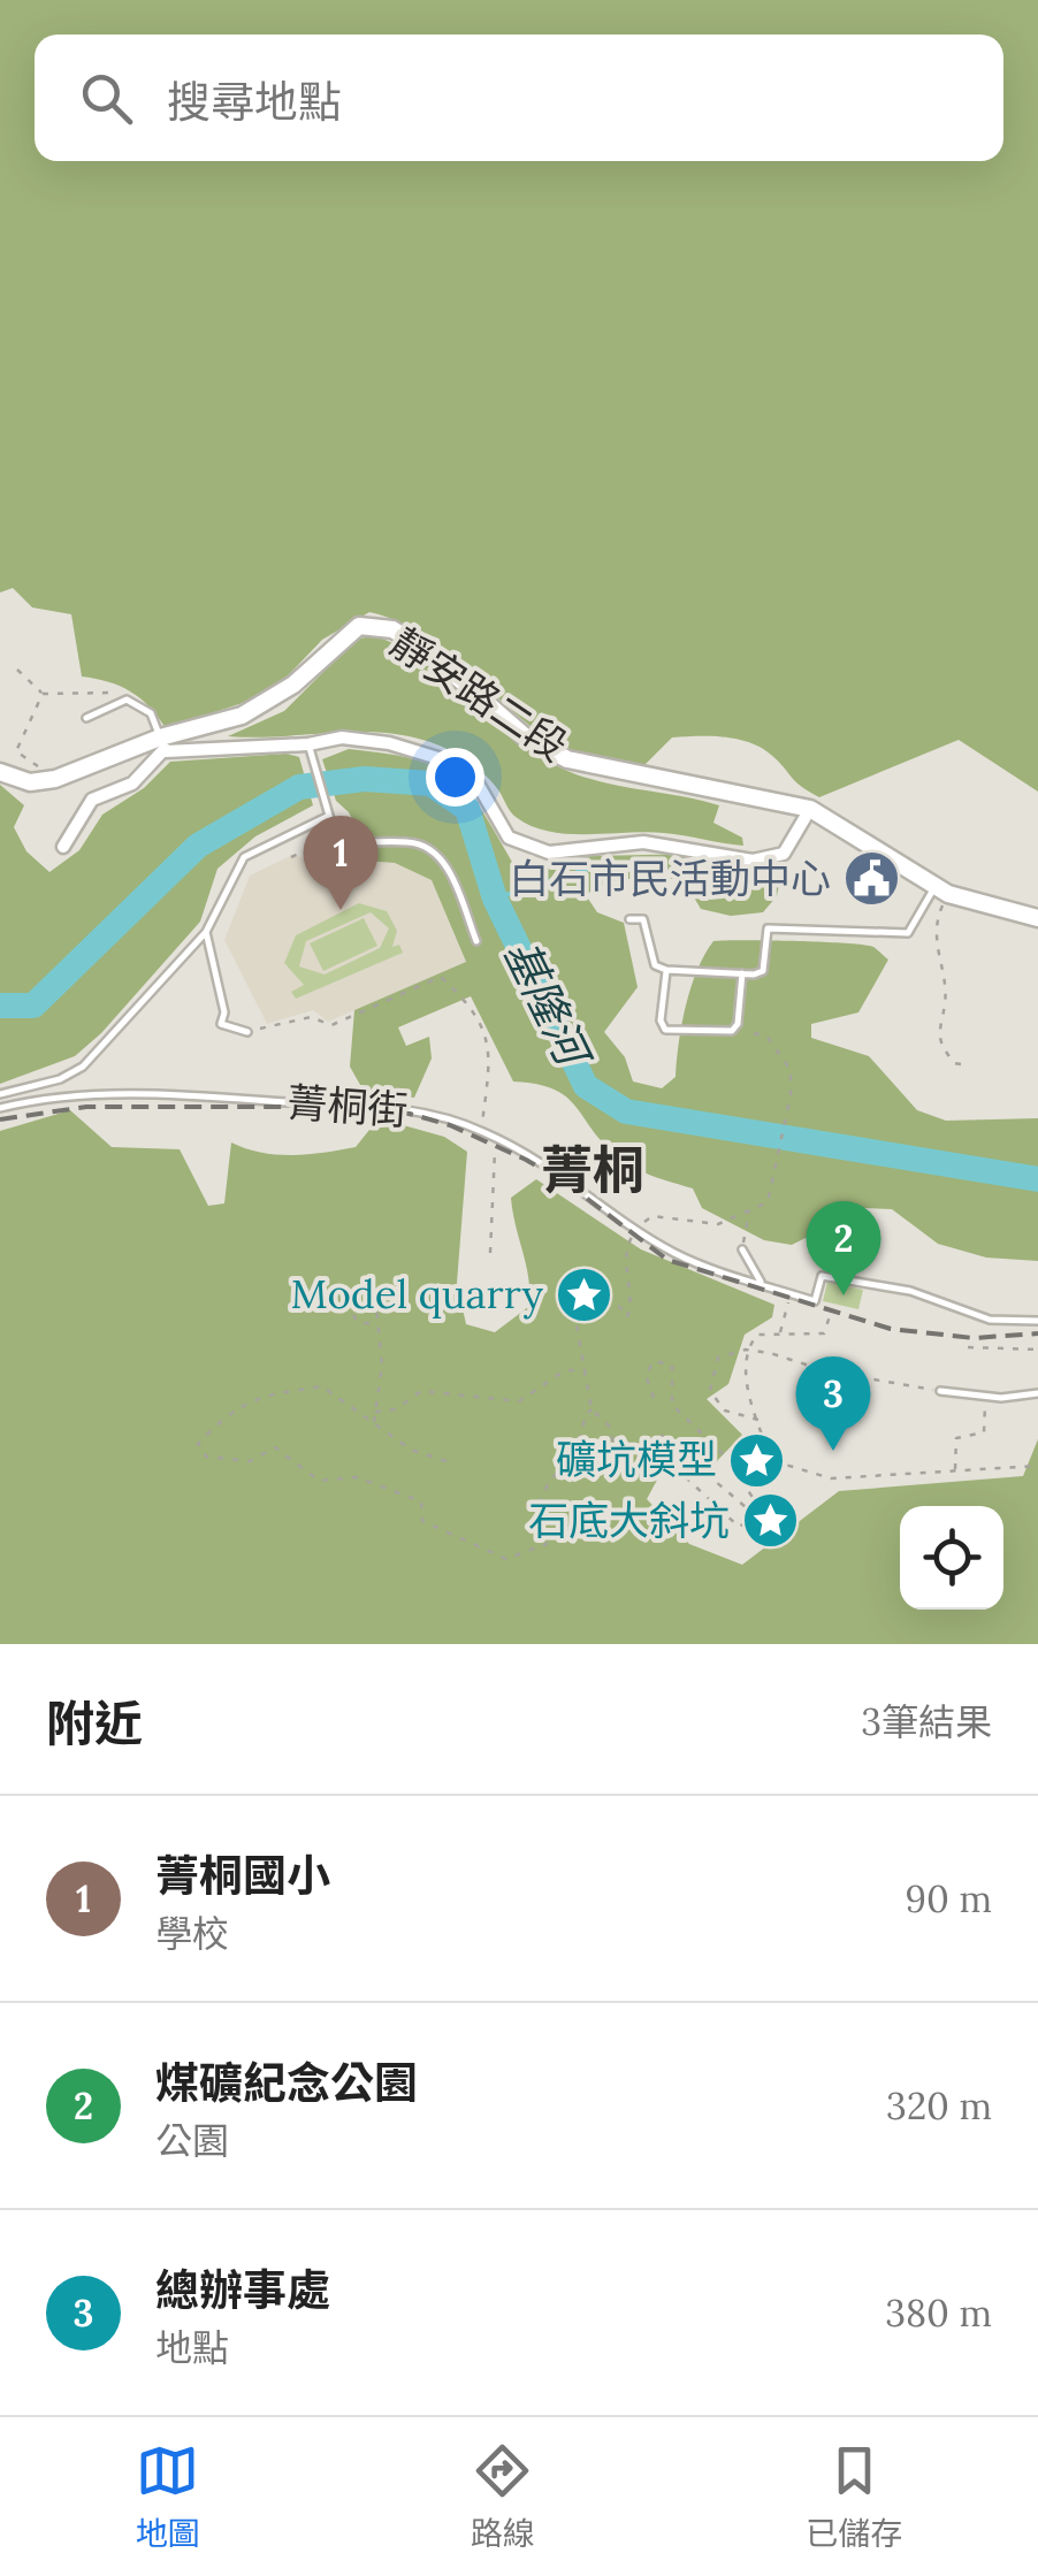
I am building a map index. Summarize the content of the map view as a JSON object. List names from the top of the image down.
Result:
{
  "streets": {
    "main road": ["靜安路二段"],
    "lane": ["菁桐街"]
  },
  "districts": ["菁桐"],
  "water": ["基隆河"],
  "places": {
    "public building": ["白石市民活動中心"],
    "place": ["Model quarry", "礦坑模型", "石底大斜坑"]
  },
  "page": {
    "search": "搜尋地點",
    "pins": ["1", "2", "3"],
    "heading": ["附近", "3筆結果"],
    "list": [
      {
        "mark": "1",
        "name": "菁桐國小",
        "note": "學校",
        "value": "90 m"
      },
      {
        "mark": "2",
        "name": "煤礦紀念公園",
        "note": "公園",
        "value": "320 m"
      },
      {
        "mark": "3",
        "name": "總辦事處",
        "note": "地點",
        "value": "380 m"
      }
    ],
    "nav": ["地圖", "路線", "已儲存"]
  }
}
